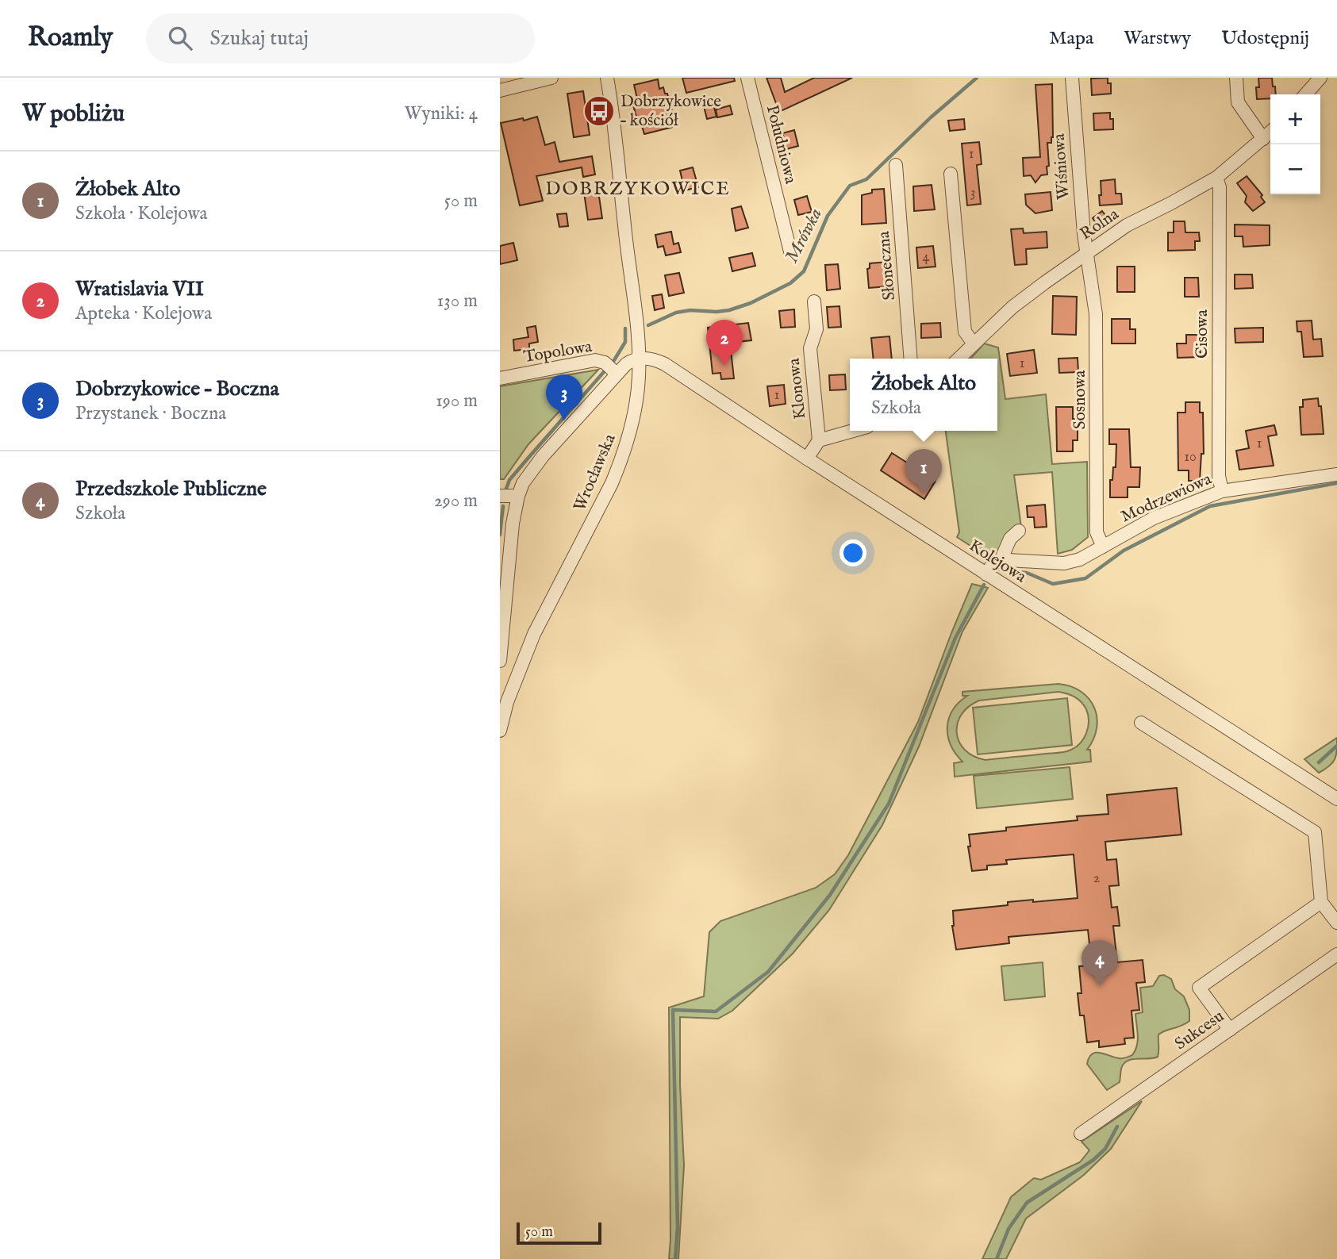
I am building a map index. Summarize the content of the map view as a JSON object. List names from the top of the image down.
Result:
{
  "streets": {
    "street": [
      "Południowa",
      "Wiśniowa",
      "Rolna",
      "Słoneczna",
      "Cisowa",
      "Topolowa",
      "Klonowa",
      "Sosnowa",
      "Wrocławska",
      "Modrzewiowa",
      "Kolejowa",
      "Sukcesu"
    ]
  },
  "crossings": [
    ["Wiśniowa", "Rolna"],
    ["Wiśniowa", "Sosnowa"],
    ["Rolna", "Cisowa"],
    ["Rolna", "Sosnowa"],
    ["Cisowa", "Modrzewiowa"],
    ["Sosnowa", "Modrzewiowa"],
    ["Wrocławska", "Kolejowa"]
  ],
  "districts": ["DOBRZYKOWICE"],
  "water": ["Mrówka"],
  "places": {
    "bus stop": ["Dobrzykowice – kościół"]
  },
  "house_numbers": [
    "1",
    "3",
    "4",
    "1",
    "1",
    "1",
    "10",
    "2"
  ],
  "scale_bar": "50 m",
  "page": {
    "header": "Roamly",
    "search": "Szukaj tutaj",
    "nav": ["Mapa", "Warstwy", "Udostępnij"],
    "heading": ["W pobliżu", "Wyniki: 4"],
    "map_buttons": ["+", "−"],
    "list": [
      {
        "mark": "1",
        "name": "Żłobek Alto",
        "note": "Szkoła · Kolejowa",
        "value": "50 m"
      },
      {
        "mark": "2",
        "name": "Wratislavia VII",
        "note": "Apteka · Kolejowa",
        "value": "130 m"
      },
      {
        "mark": "3",
        "name": "Dobrzykowice – Boczna",
        "note": "Przystanek · Boczna",
        "value": "190 m"
      },
      {
        "mark": "4",
        "name": "Przedszkole Publiczne",
        "note": "Szkoła",
        "value": "290 m"
      }
    ],
    "pins": [
      "2",
      "3",
      "1",
      "4"
    ],
    "popup": ["Żłobek Alto", "Szkoła"],
    "scale": "50 m"
  }
}
